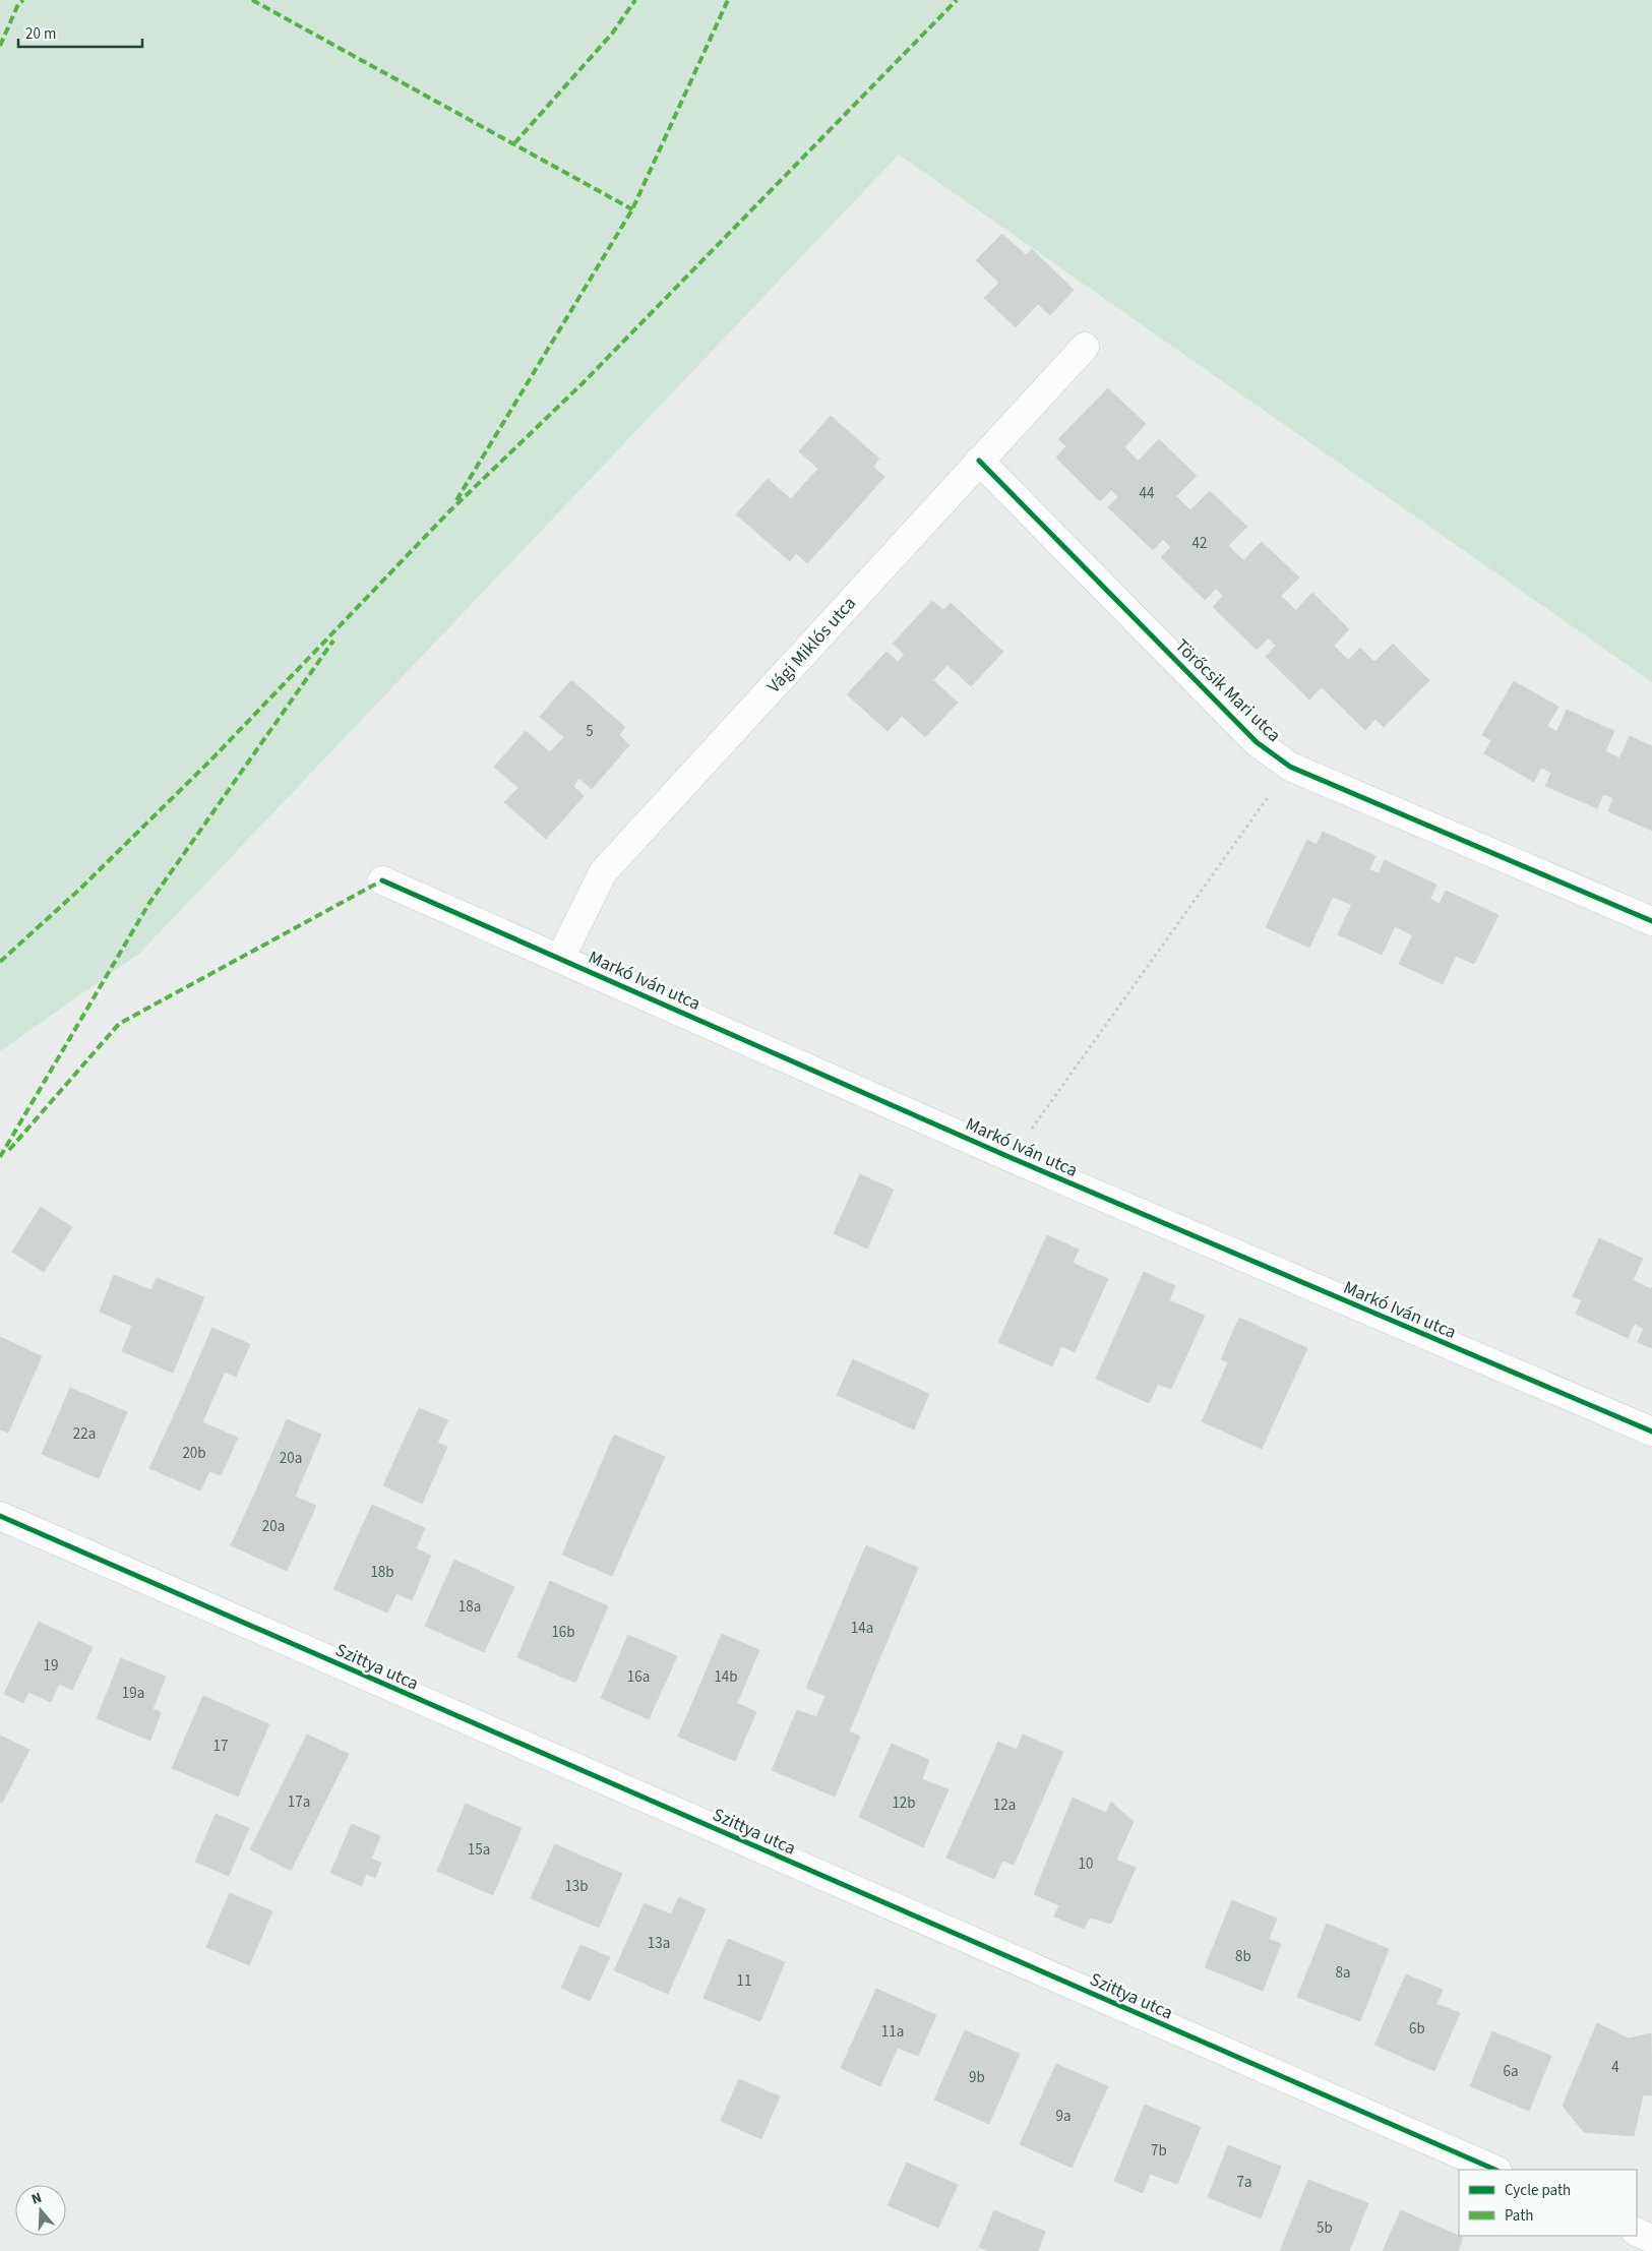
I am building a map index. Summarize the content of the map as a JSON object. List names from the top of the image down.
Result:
{
  "streets": {
    "street": [
      "Vági Miklós utca",
      "Törőcsik Mari utca",
      "Markó Iván utca",
      "Szittya utca"
    ]
  },
  "crossings": [
    ["Vági Miklós utca", "Törőcsik Mari utca"],
    ["Vági Miklós utca", "Markó Iván utca"]
  ],
  "house_numbers": [
    "44",
    "42",
    "5",
    "22a",
    "20b",
    "20a",
    "20a",
    "18b",
    "18a",
    "14a",
    "16b",
    "19",
    "16a",
    "14b",
    "19a",
    "17",
    "17a",
    "12b",
    "12a",
    "15a",
    "10",
    "13b",
    "13a",
    "8b",
    "8a",
    "11",
    "6b",
    "11a",
    "4",
    "6a",
    "9b",
    "9a",
    "7b",
    "7a",
    "5b"
  ],
  "legend": ["Cycle path", "Path"],
  "scale_bar": "20 m",
  "north": "top"
}
